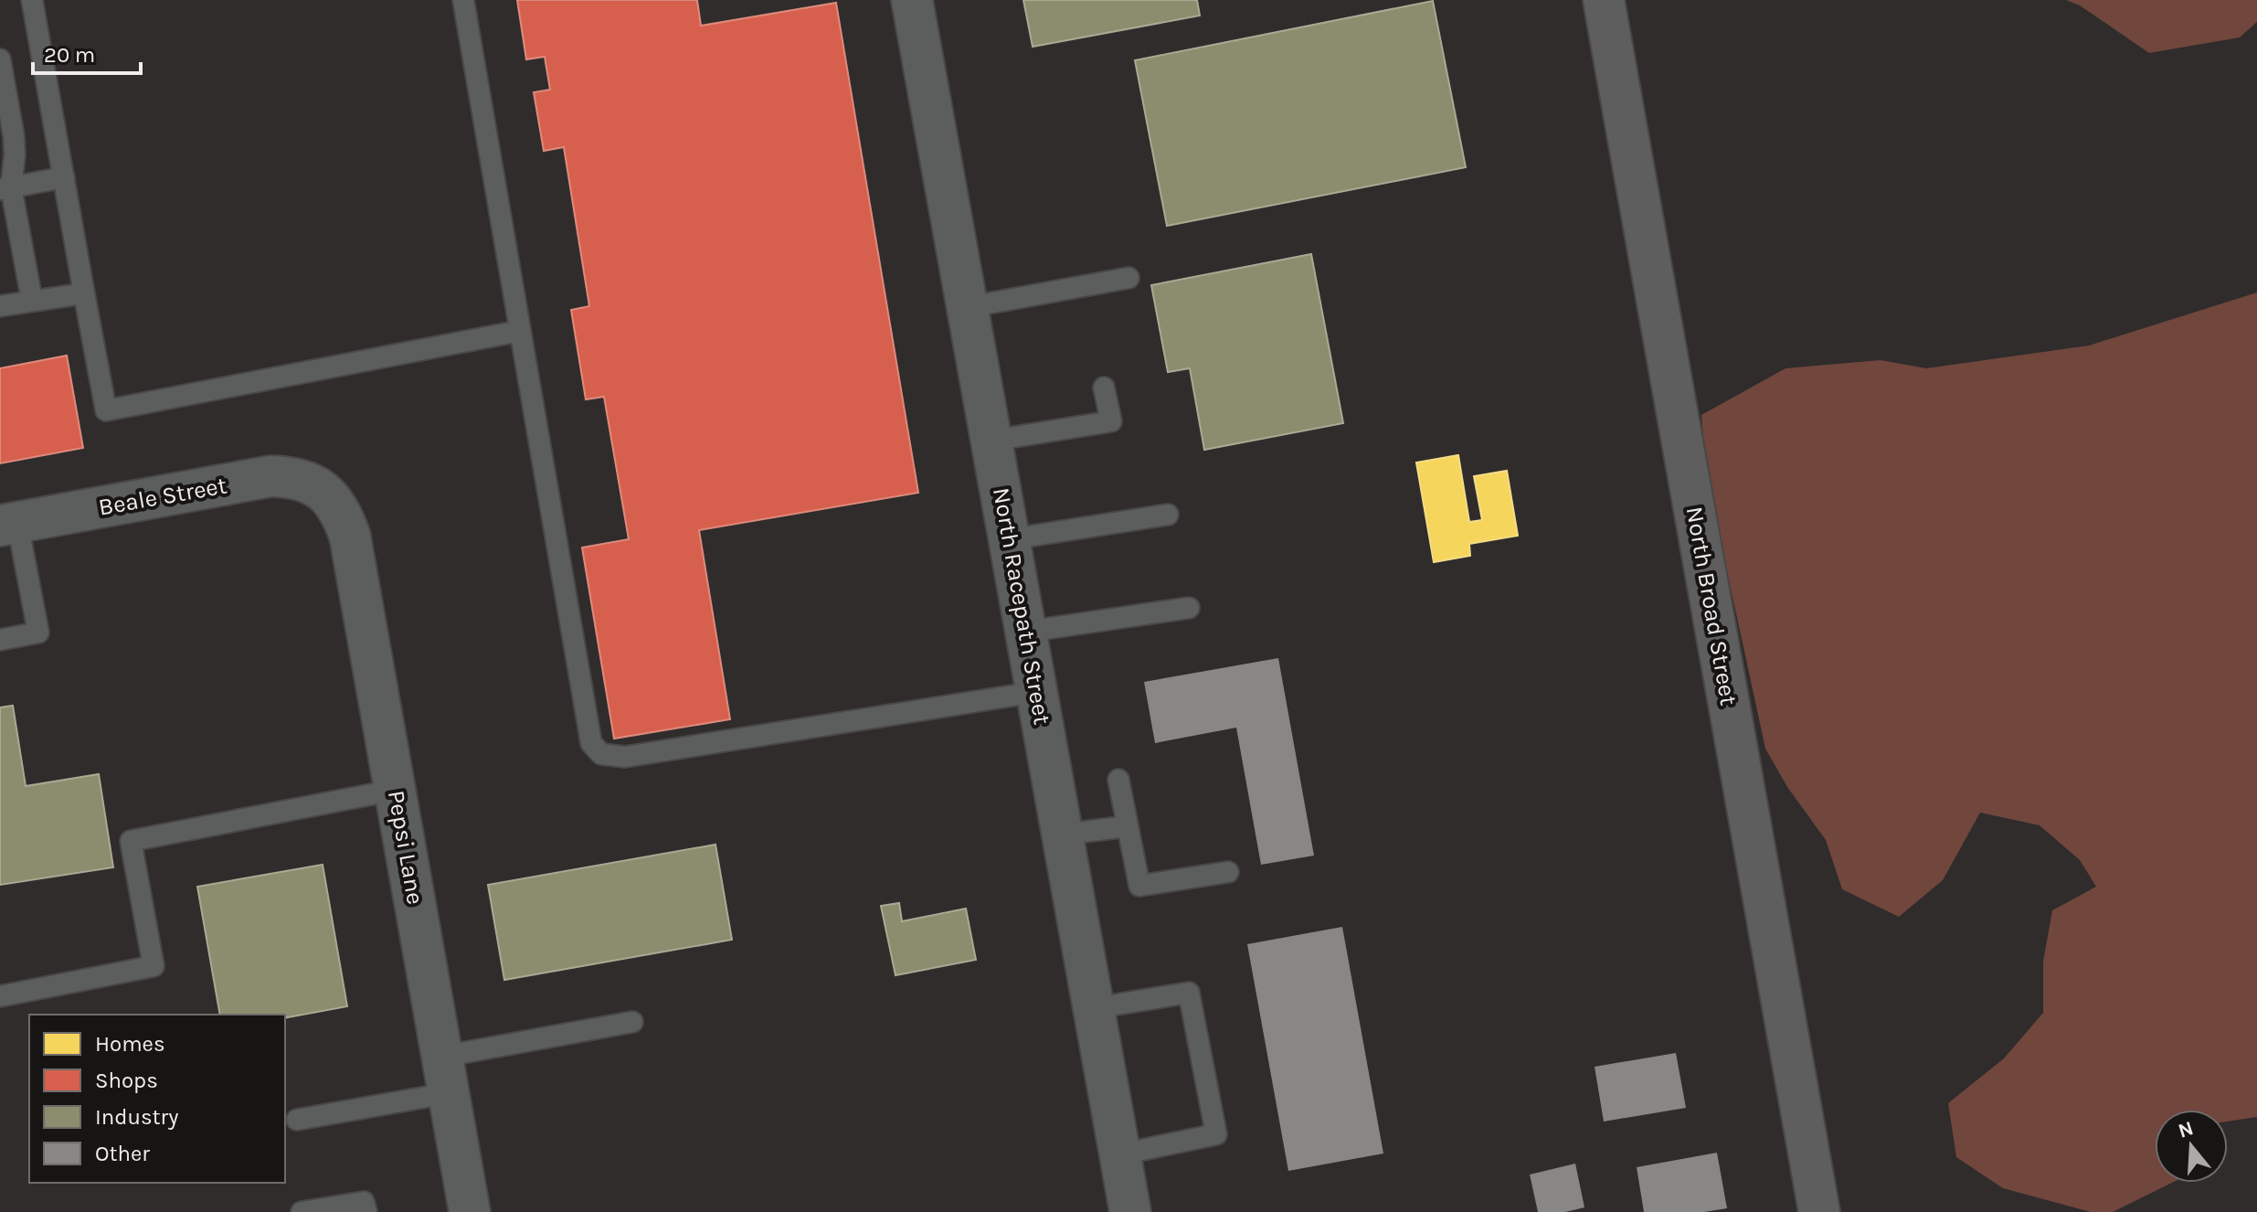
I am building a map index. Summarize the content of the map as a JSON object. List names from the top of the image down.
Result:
{
  "streets": {
    "street": [
      "Beale Street",
      "North Racepath Street",
      "North Broad Street",
      "Pepsi Lane"
    ]
  },
  "crossings": [
    ["Beale Street", "Pepsi Lane"]
  ],
  "legend": [
    "Homes",
    "Shops",
    "Industry",
    "Other"
  ],
  "scale_bar": "20 m",
  "north": "top"
}
